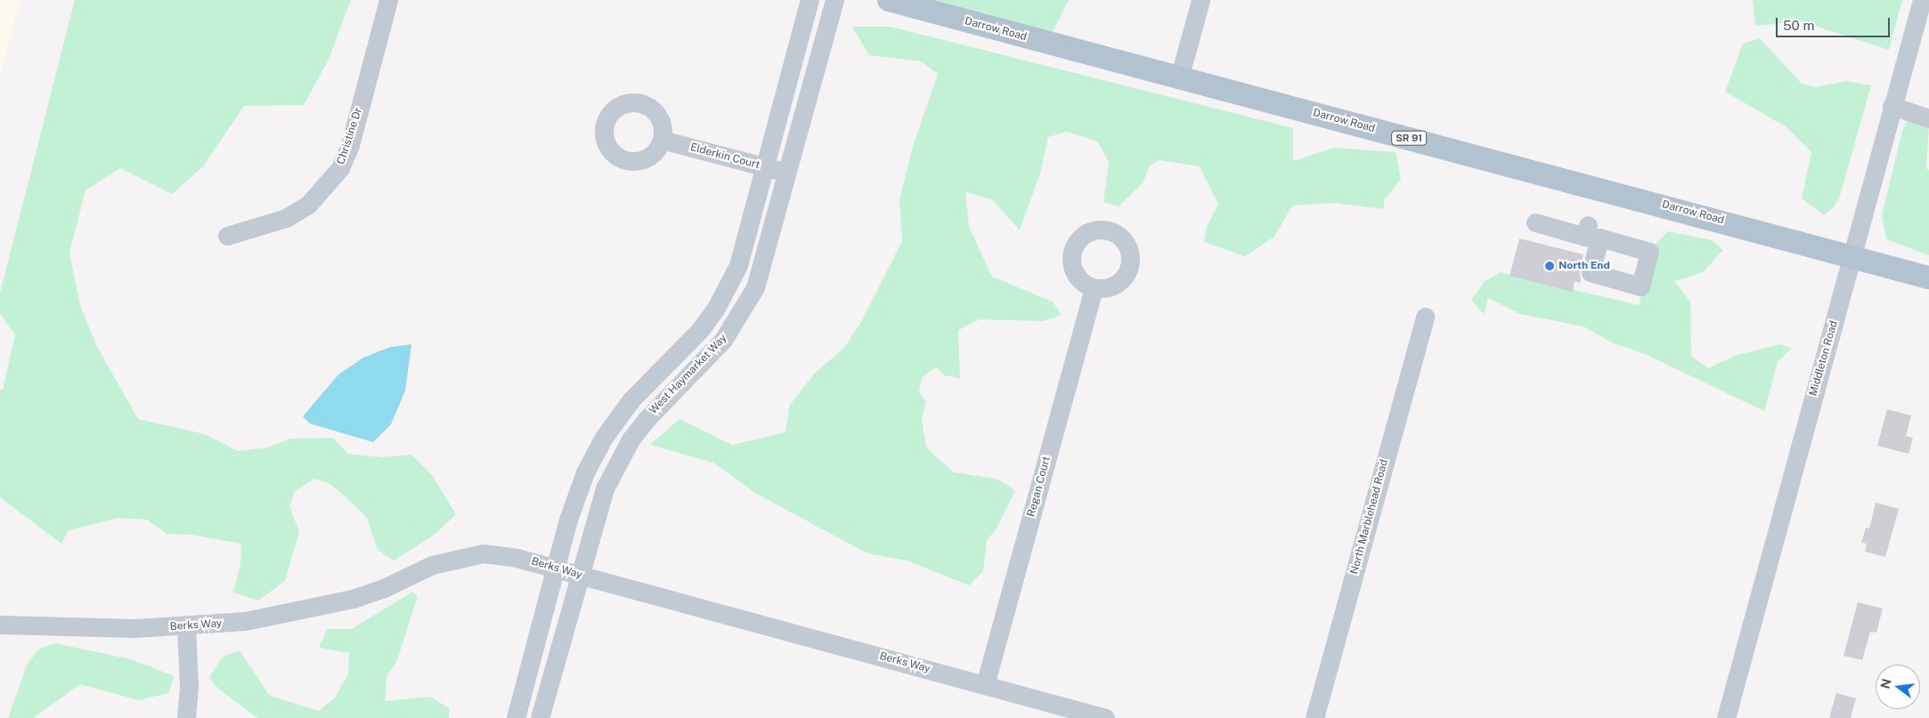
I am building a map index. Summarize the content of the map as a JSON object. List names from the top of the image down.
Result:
{
  "streets": {
    "main road": ["Darrow Road", "SR 91"],
    "street": [
      "Christine Dr",
      "Elderkin Court",
      "Middleton Road",
      "West Haymarket Way",
      "Regan Court",
      "North Marblehead Road",
      "Berks Way"
    ]
  },
  "crossings": [
    ["Darrow Road", "Middleton Road"],
    ["Elderkin Court", "West Haymarket Way"],
    ["West Haymarket Way", "Berks Way"],
    ["Regan Court", "Berks Way"]
  ],
  "places": ["North End"],
  "scale_bar": "50 m",
  "north": "left"
}
